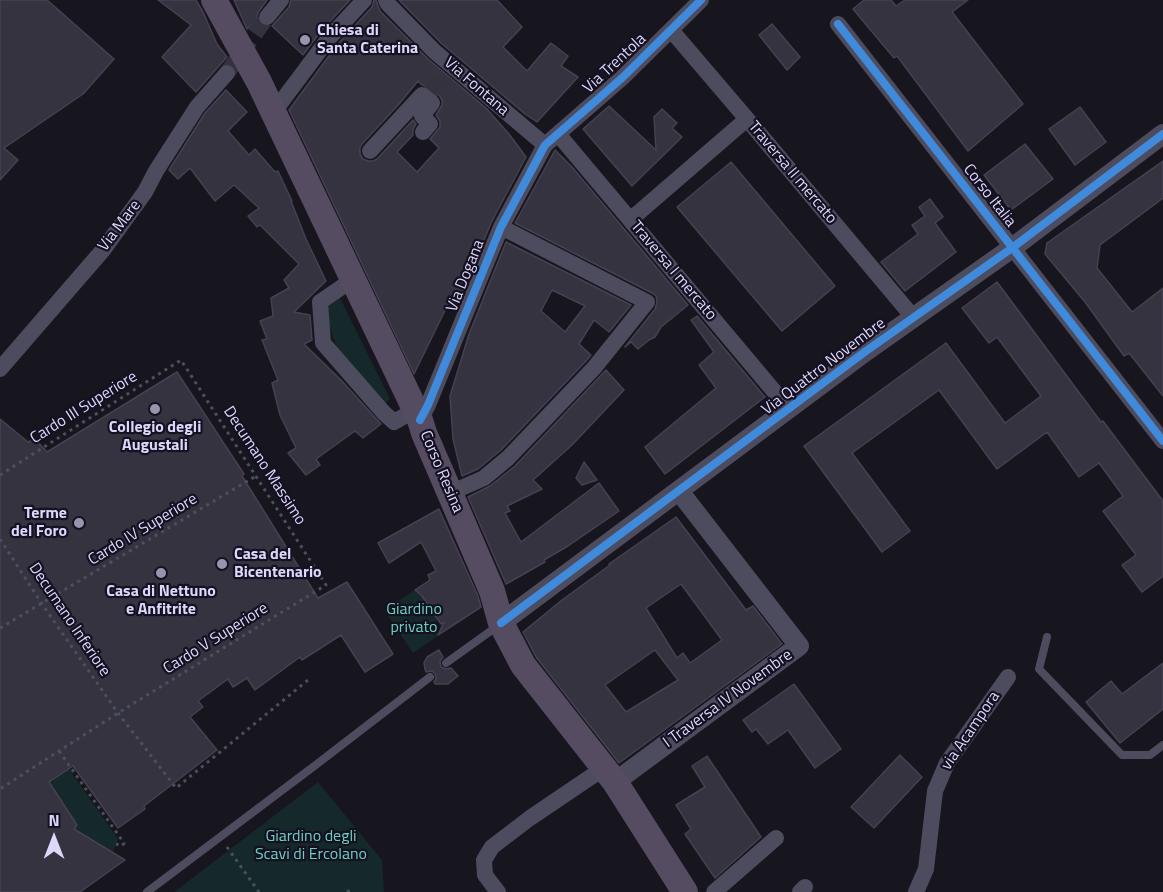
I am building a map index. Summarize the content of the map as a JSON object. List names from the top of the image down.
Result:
{
  "streets": {
    "main road": ["Corso Resina"],
    "street": [
      "Via Trentola",
      "Via Fontana",
      "Traversa II mercato",
      "Corso Italia",
      "Via Mare",
      "Traversa I mercato",
      "Via Dogana",
      "Via Quattro Novembre",
      "I Traversa IV Novembre",
      "via Acampora"
    ],
    "path": [
      "Cardo III Superiore",
      "Decumano Massimo",
      "Cardo IV Superiore",
      "Decumano Inferiore",
      "Cardo V Superiore"
    ]
  },
  "crossings": [
    ["Via Trentola", "Via Fontana"],
    ["Via Trentola", "Traversa II mercato"],
    ["Via Trentola", "Traversa I mercato"],
    ["Via Trentola", "Via Dogana"],
    ["Via Fontana", "Via Dogana"],
    ["Traversa II mercato", "Via Quattro Novembre"],
    ["Corso Italia", "Via Quattro Novembre"],
    ["Traversa I mercato", "Via Quattro Novembre"],
    ["Via Dogana", "Corso Resina"],
    ["Via Quattro Novembre", "Corso Resina"],
    ["Via Quattro Novembre", "I Traversa IV Novembre"],
    ["Cardo III Superiore", "Decumano Massimo"],
    ["Decumano Massimo", "Cardo IV Superiore"],
    ["Decumano Massimo", "Cardo V Superiore"],
    ["Corso Resina", "I Traversa IV Novembre"],
    ["Cardo IV Superiore", "Decumano Inferiore"],
    ["Decumano Inferiore", "Cardo V Superiore"]
  ],
  "parks": ["Giardino privato", "Giardino degli Scavi di Ercolano"],
  "places": [
    "Chiesa di Santa Caterina",
    "Collegio degli Augustali",
    "Terme del Foro",
    "Casa del Bicentenario",
    "Casa di Nettuno e Anfitrite"
  ],
  "north": "top"
}
